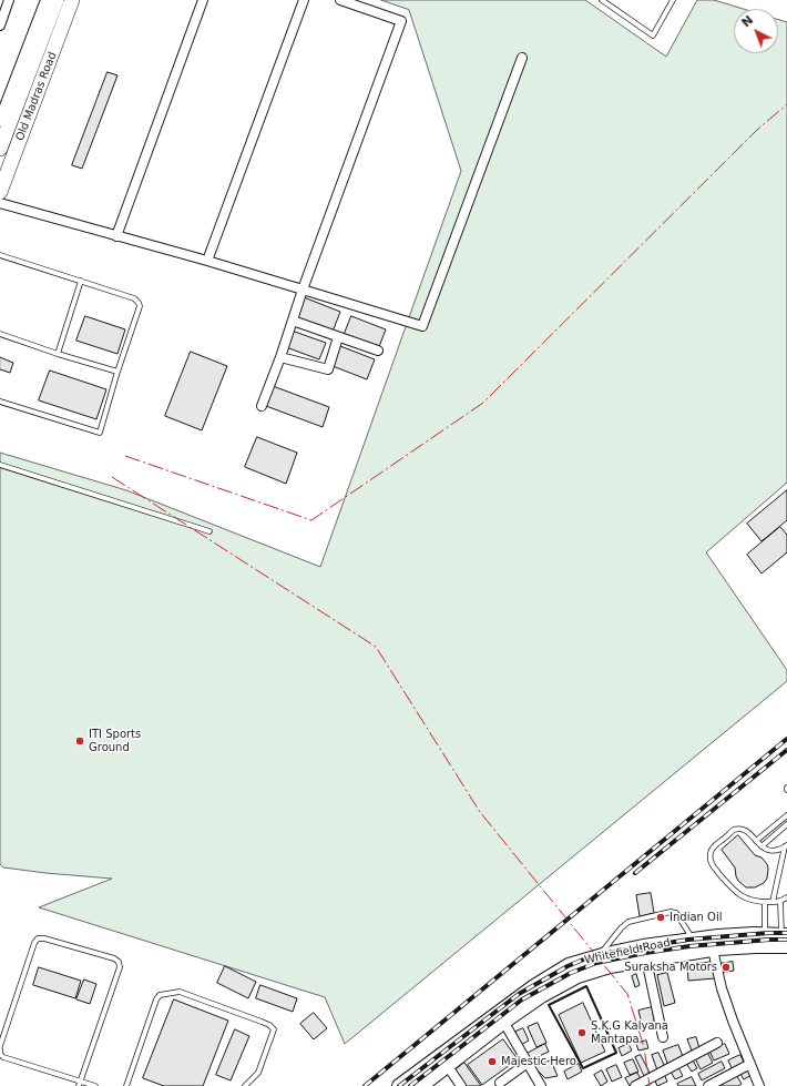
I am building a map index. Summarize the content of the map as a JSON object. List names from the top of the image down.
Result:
{
  "streets": {
    "highway": ["Old Madras Road"],
    "main road": ["Whitefield Road"]
  },
  "places": [
    "ITI Sports Ground",
    "Indian Oil",
    "Suraksha Motors",
    "S.K.G Kalyana Mantapa",
    "Majestic Hero"
  ],
  "north": "top left"
}
